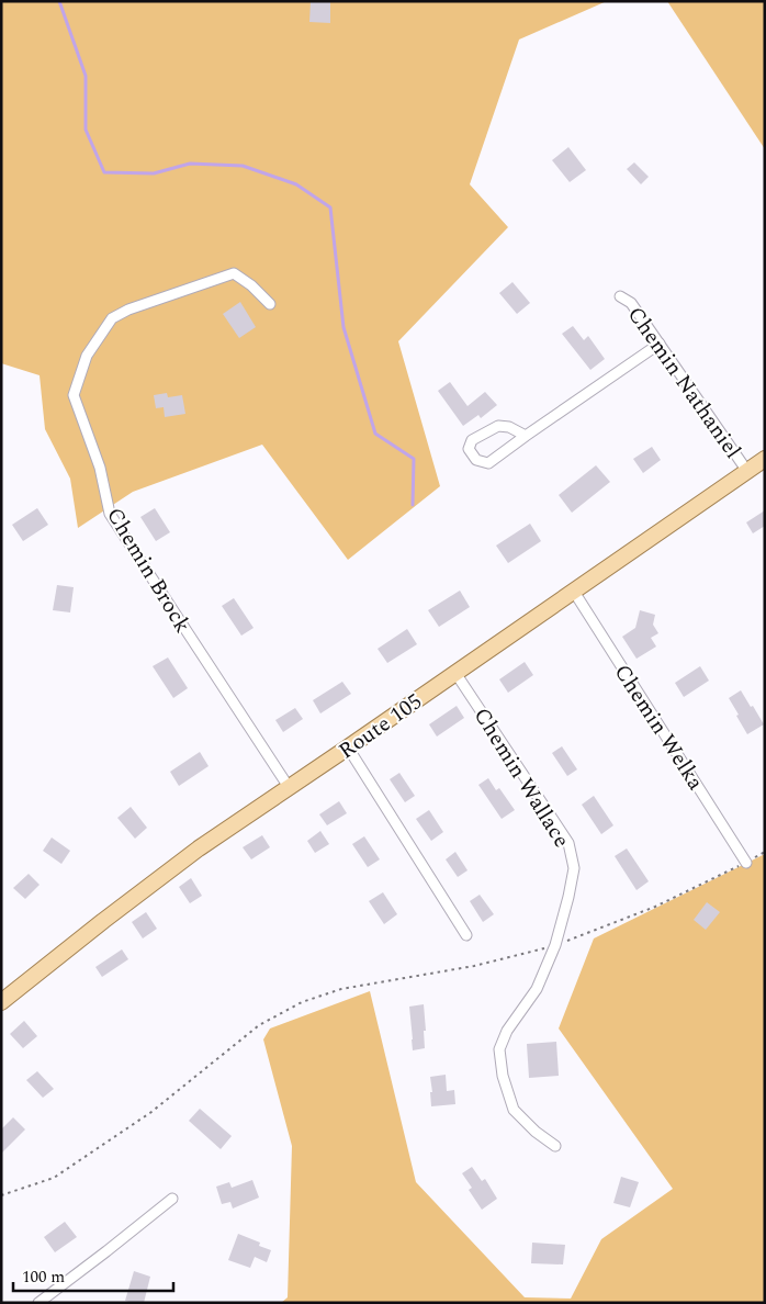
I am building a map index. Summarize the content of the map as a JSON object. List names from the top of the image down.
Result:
{
  "streets": {
    "main road": ["Route 105"],
    "street": [
      "Chemin Nathaniel",
      "Chemin Brock",
      "Chemin Welka",
      "Chemin Wallace"
    ]
  },
  "crossings": [
    ["Chemin Nathaniel", "Route 105"],
    ["Chemin Brock", "Route 105"],
    ["Route 105", "Chemin Welka"],
    ["Route 105", "Chemin Wallace"]
  ],
  "scale_bar": "100 m"
}
